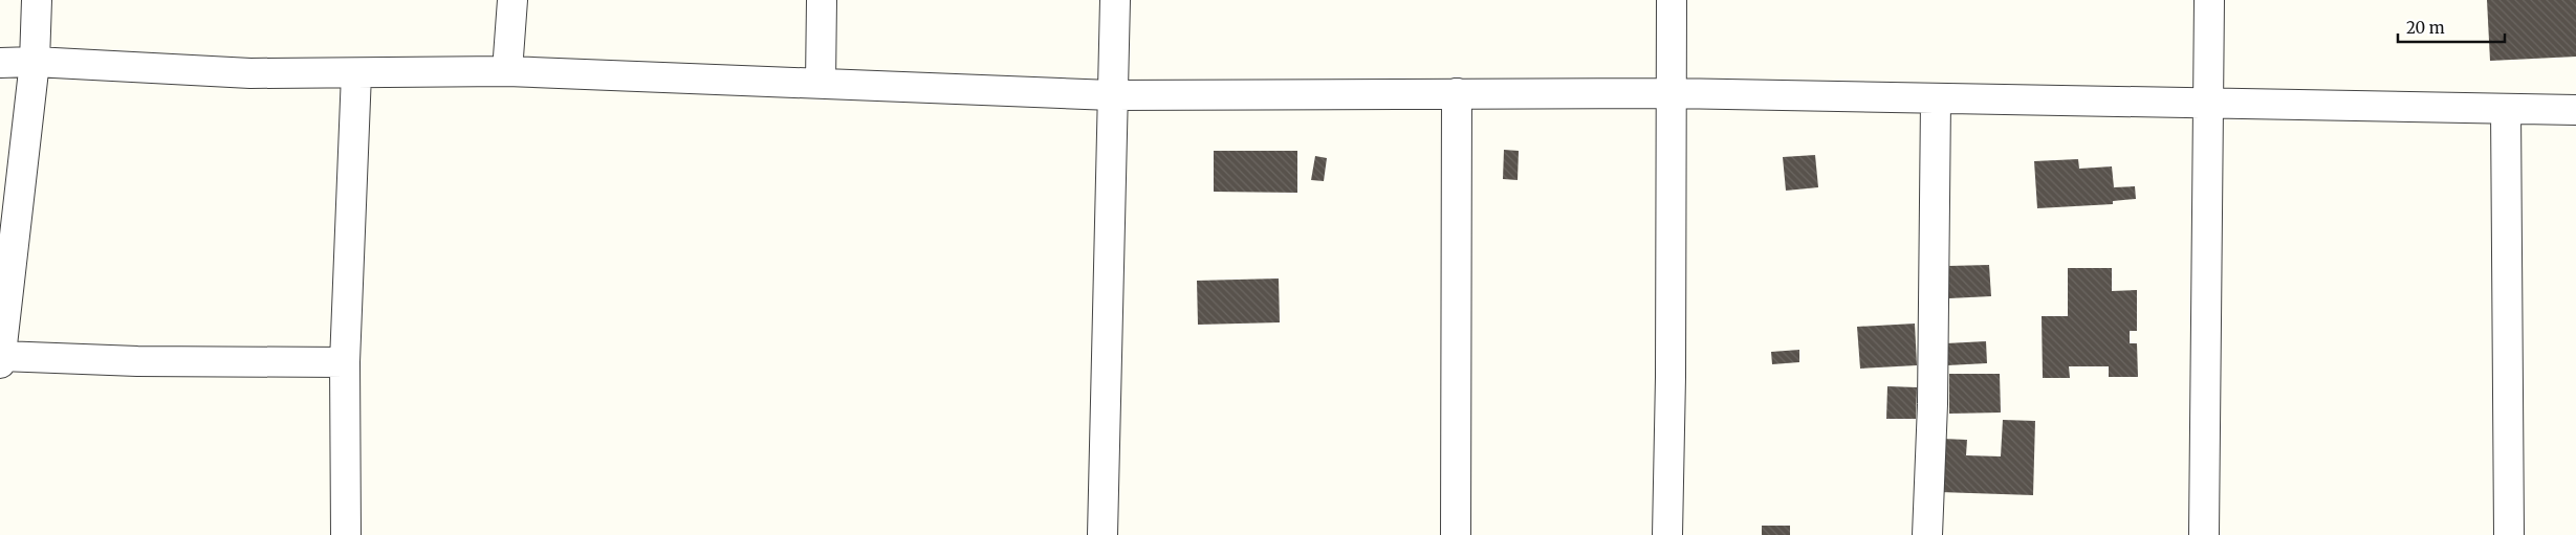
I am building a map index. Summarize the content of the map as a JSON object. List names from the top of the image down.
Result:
{
  "scale_bar": "20 m"
}
